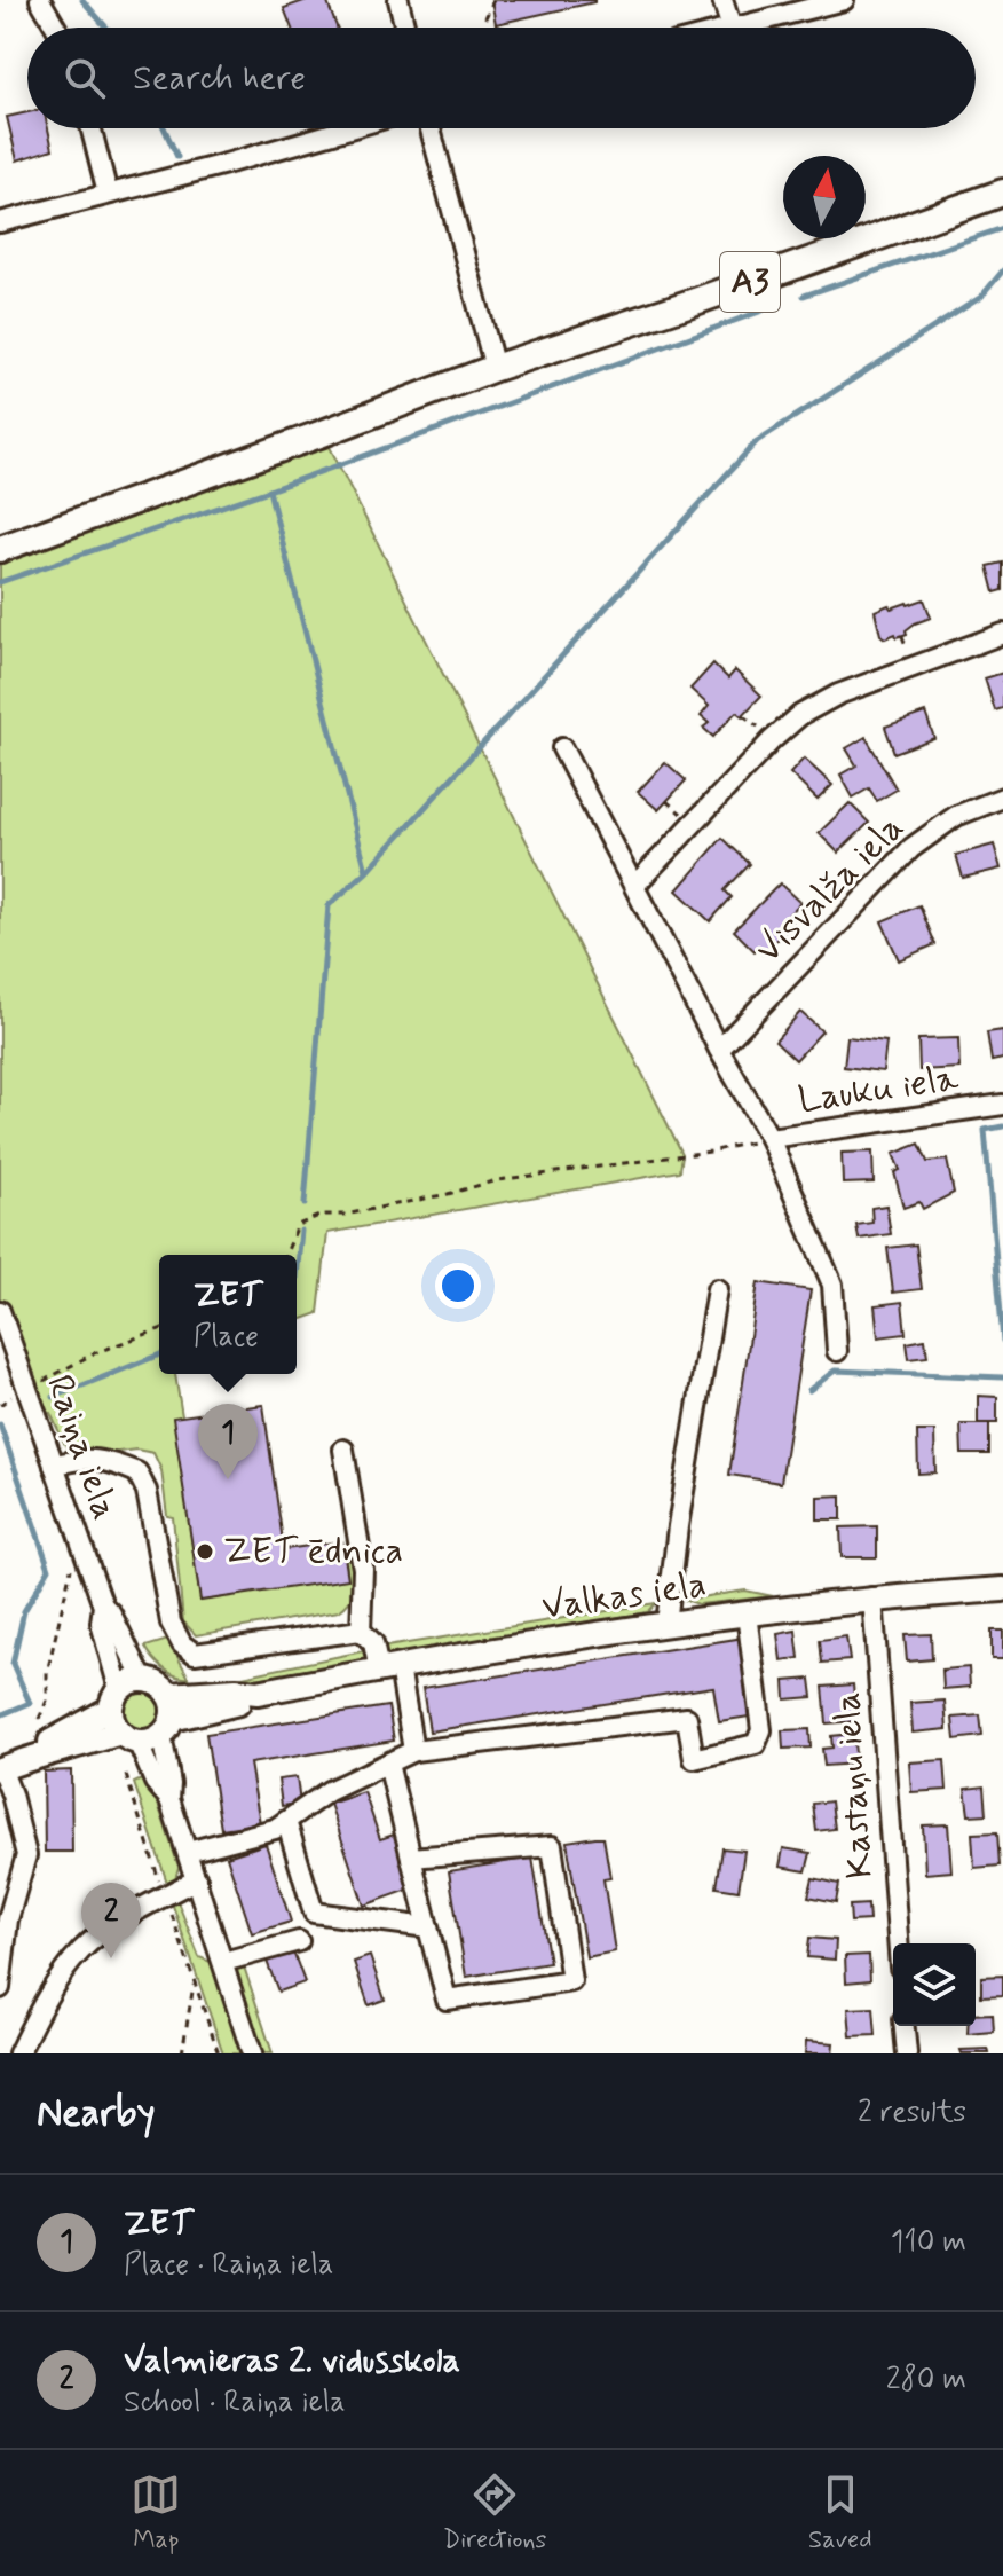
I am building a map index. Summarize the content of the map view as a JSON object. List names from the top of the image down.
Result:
{
  "streets": {
    "highway": ["A3"],
    "main road": ["Valkas iela"],
    "street": [
      "Visvalža iela",
      "Lauku iela",
      "Raiņa iela",
      "Kastaņu iela"
    ]
  },
  "crossings": [
    ["Raiņa iela", "Valkas iela"],
    ["Valkas iela", "Kastaņu iela"]
  ],
  "places": ["ZET ēdnica"],
  "north": "top",
  "page": {
    "search": "Search here",
    "popup": ["ZET", "Place"],
    "pins": ["1", "2"],
    "heading": ["Nearby", "2 results"],
    "list": [
      {
        "mark": "1",
        "name": "ZET",
        "note": "Place · Raiņa iela",
        "value": "110 m"
      },
      {
        "mark": "2",
        "name": "Valmieras 2. vidusskola",
        "note": "School · Raiņa iela",
        "value": "280 m"
      }
    ],
    "nav": ["Map", "Directions", "Saved"]
  }
}
